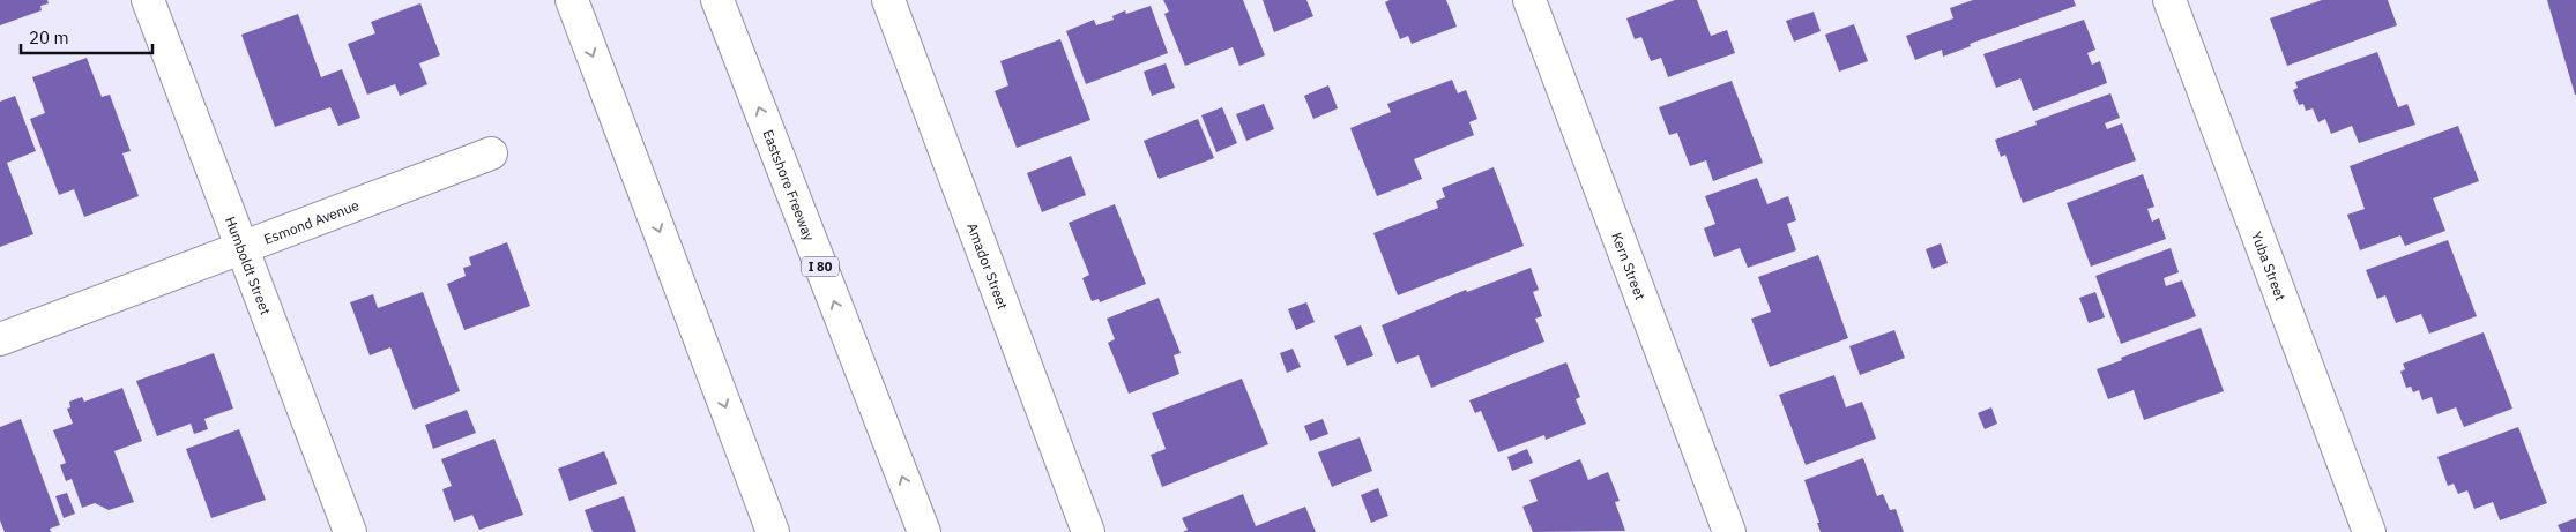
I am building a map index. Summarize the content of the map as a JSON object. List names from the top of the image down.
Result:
{
  "streets": {
    "main road": [
      "Eastshore Freeway",
      "Esmond Avenue",
      "Amador Street",
      "Kern Street",
      "Humboldt Street",
      "I 80",
      "Yuba Street"
    ]
  },
  "crossings": [
    ["Esmond Avenue", "Humboldt Street"]
  ],
  "scale_bar": "20 m"
}
